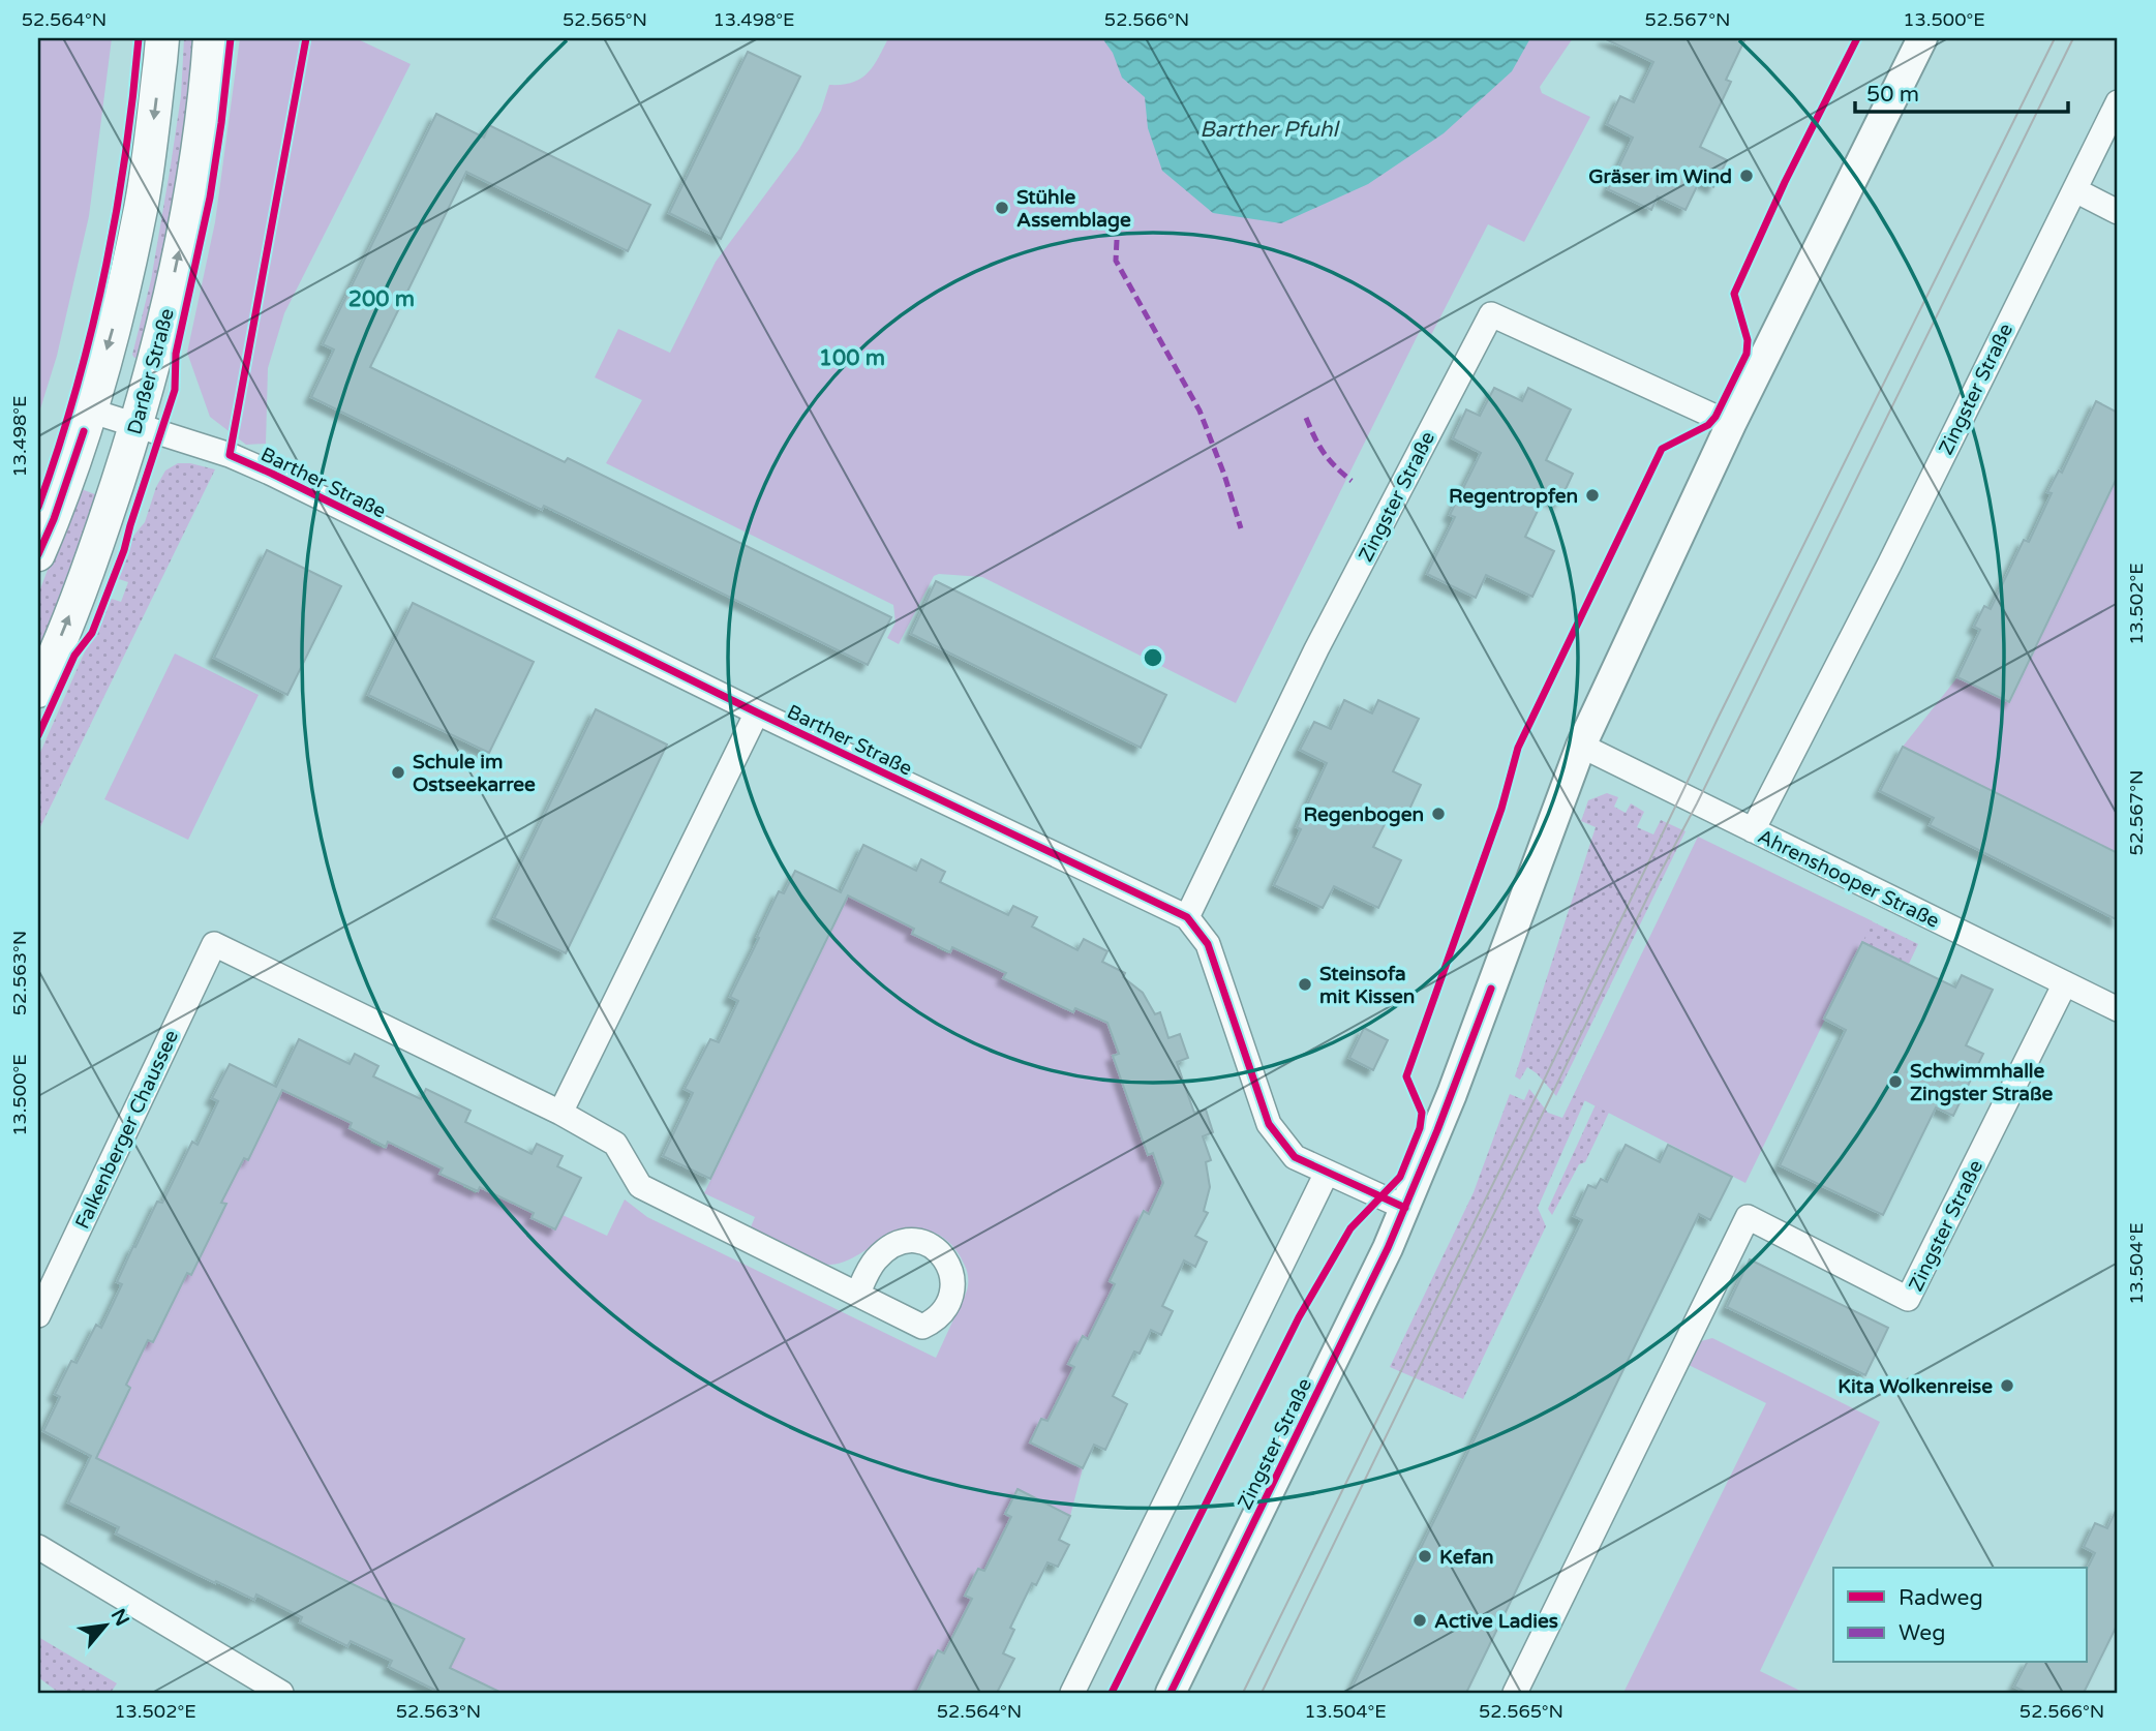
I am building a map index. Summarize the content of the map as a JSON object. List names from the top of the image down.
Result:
{
  "streets": {
    "main road": ["Darßer Straße"],
    "street": [
      "Zingster Straße",
      "Barther Straße",
      "Ahrenshooper Straße",
      "Falkenberger Chaussee"
    ]
  },
  "crossings": [
    ["Darßer Straße", "Barther Straße"],
    ["Zingster Straße", "Barther Straße"],
    ["Zingster Straße", "Ahrenshooper Straße"],
    ["Barther Straße", "Falkenberger Chaussee"]
  ],
  "water": ["Barther Pfuhl"],
  "places": [
    "Gräser im Wind",
    "Stühle Assemblage",
    "Regentropfen",
    "Schule im Ostseekarree",
    "Regenbogen",
    "Steinsofa mit Kissen",
    "Schwimmhalle Zingster Straße",
    "Kita Wolkenreise",
    "Kefan",
    "Active Ladies"
  ],
  "legend": ["Radweg", "Weg"],
  "scale_bar": "50 m",
  "north": "top right",
  "coordinates": [
    "52.564°N",
    "52.565°N",
    "13.498°E",
    "52.566°N",
    "52.567°N",
    "13.500°E",
    "13.502°E",
    "52.563°N",
    "13.504°E"
  ],
  "rings": ["200 m", "100 m"]
}
